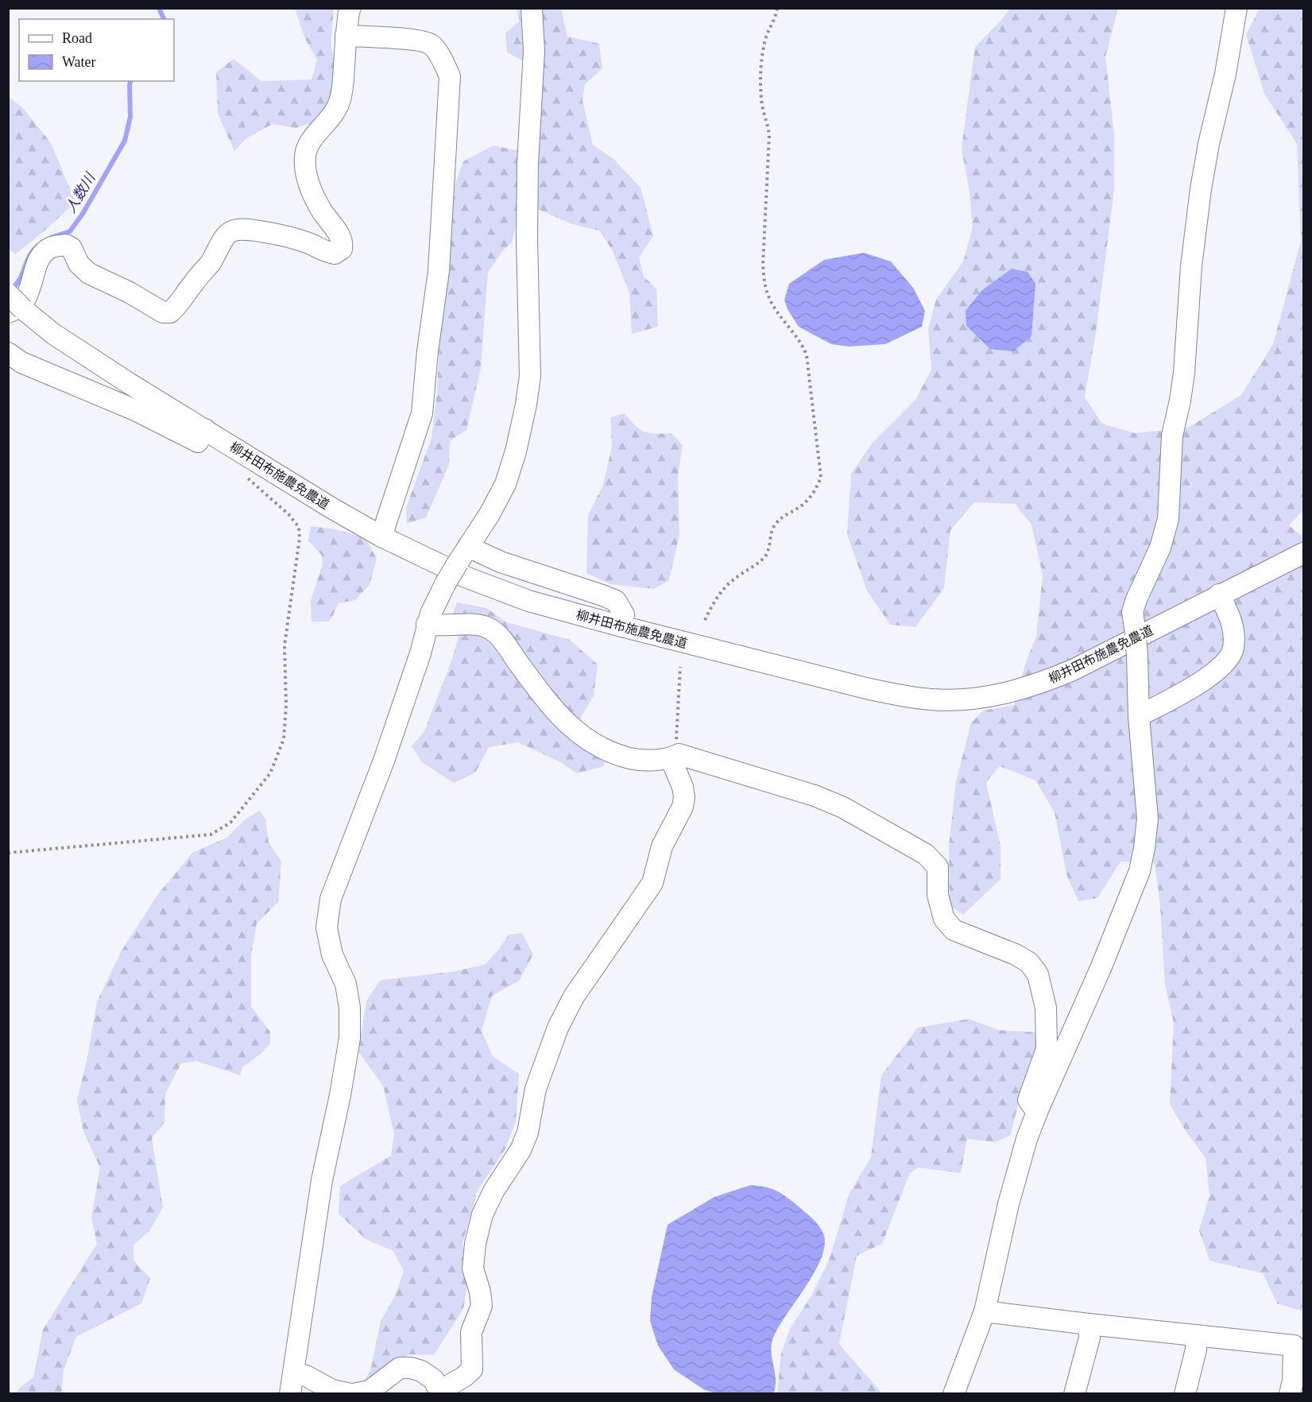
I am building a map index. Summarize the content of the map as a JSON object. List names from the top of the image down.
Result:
{
  "streets": {
    "street": ["柳井田布施農免農道"]
  },
  "water": ["人数川"],
  "legend": ["Road", "Water"]
}
